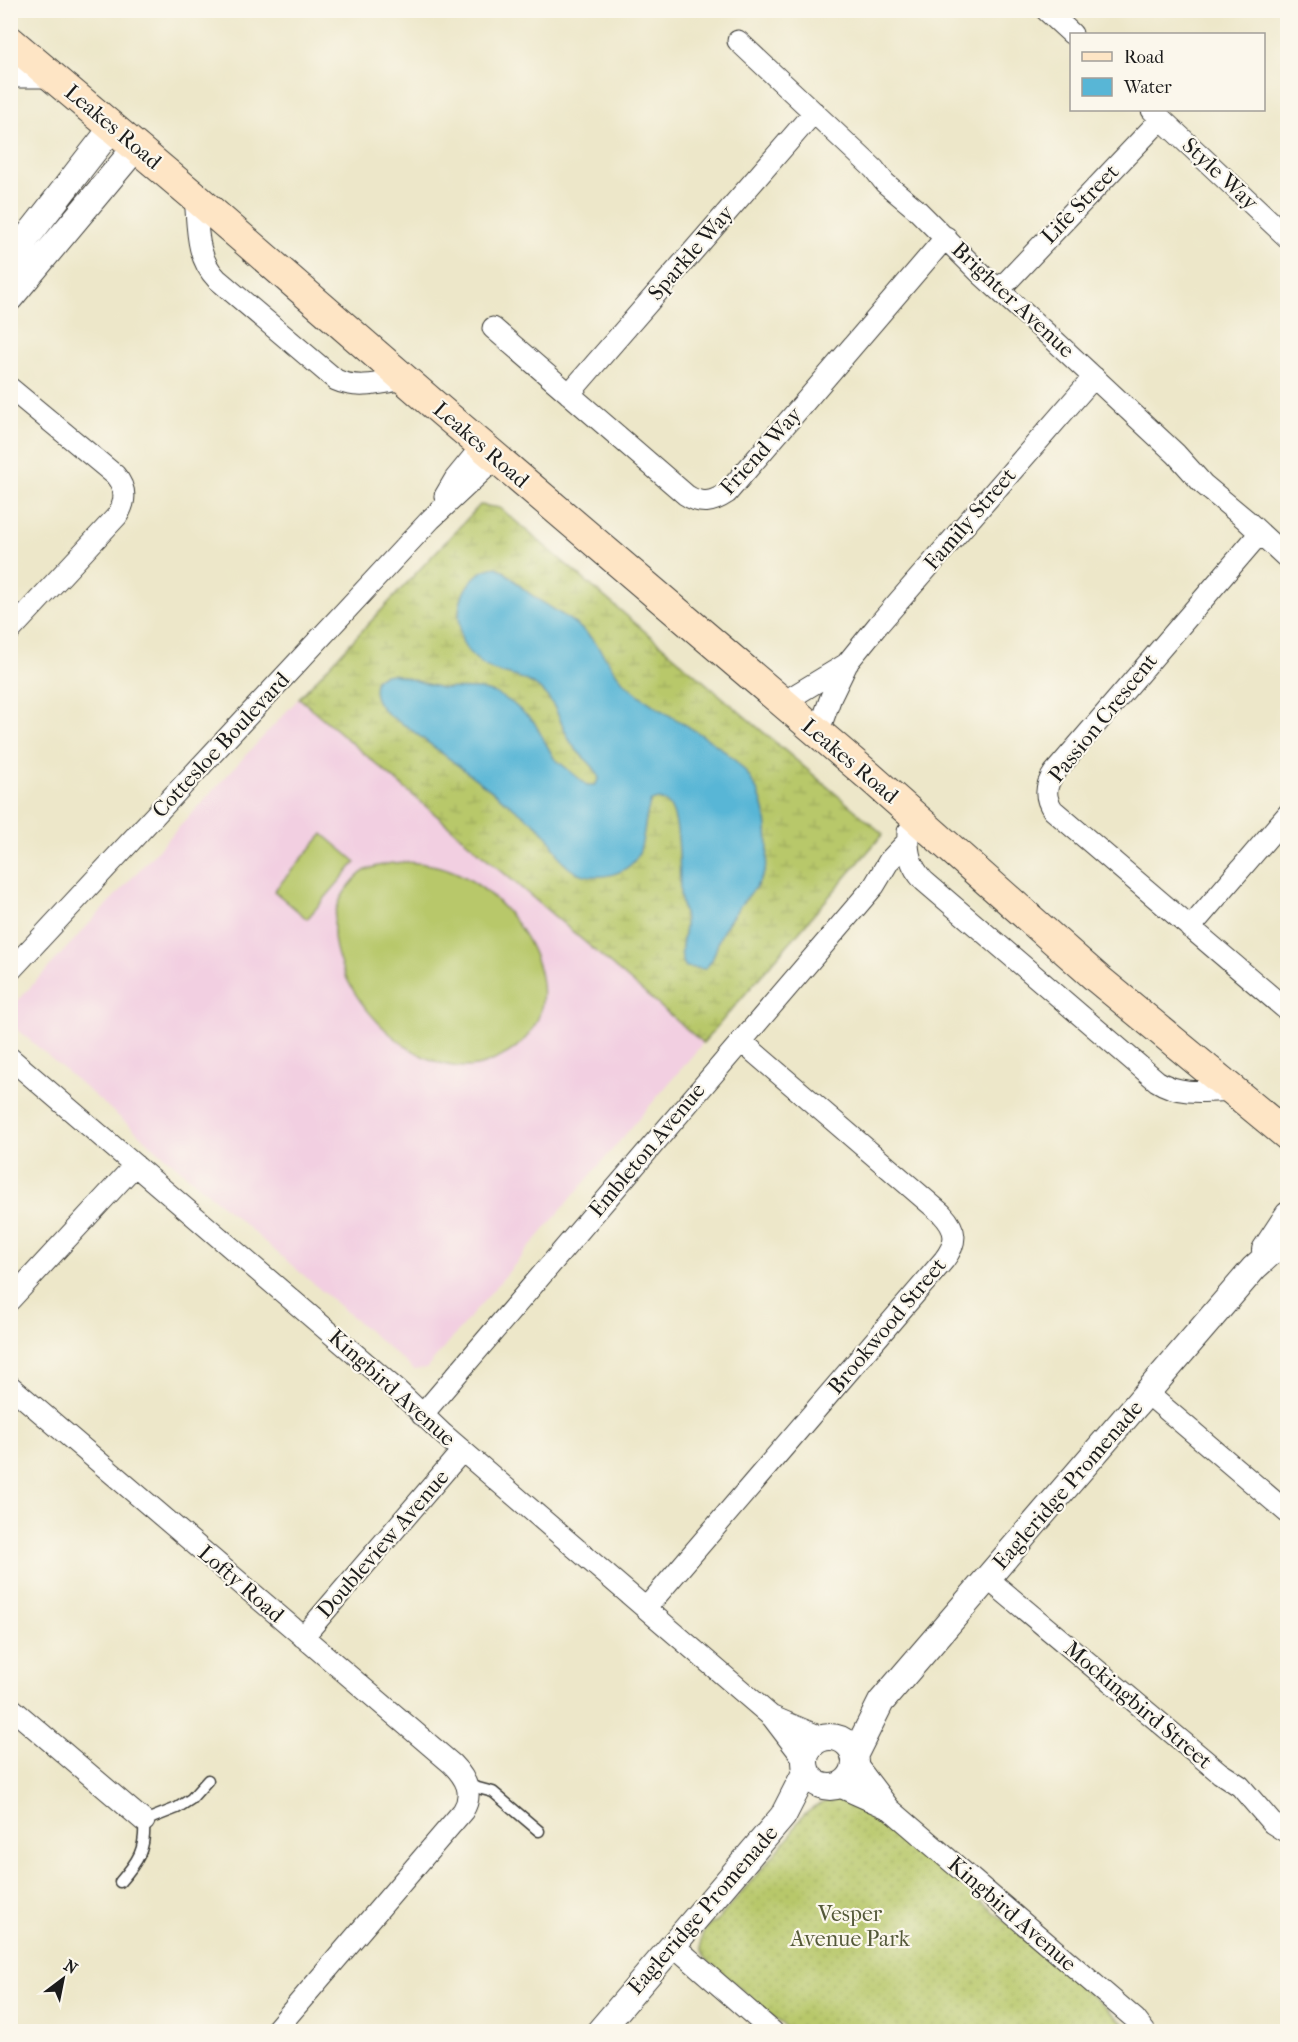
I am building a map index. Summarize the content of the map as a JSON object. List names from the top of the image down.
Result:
{
  "streets": {
    "main road": ["Leakes Road"],
    "street": [
      "Style Way",
      "Life Street",
      "Sparkle Way",
      "Brighter Avenue",
      "Friend Way",
      "Family Street",
      "Passion Crescent",
      "Cottesloe Boulevard",
      "Embleton Avenue",
      "Brookwood Street",
      "Kingbird Avenue",
      "Eagleridge Promenade",
      "Doubleview Avenue",
      "Lofty Road",
      "Mockingbird Street"
    ]
  },
  "crossings": [
    ["Leakes Road", "Family Street"],
    ["Leakes Road", "Cottesloe Boulevard"],
    ["Leakes Road", "Embleton Avenue"],
    ["Style Way", "Life Street"],
    ["Life Street", "Brighter Avenue"],
    ["Sparkle Way", "Brighter Avenue"],
    ["Sparkle Way", "Friend Way"],
    ["Brighter Avenue", "Friend Way"],
    ["Brighter Avenue", "Family Street"],
    ["Brighter Avenue", "Passion Crescent"],
    ["Embleton Avenue", "Brookwood Street"],
    ["Embleton Avenue", "Kingbird Avenue"],
    ["Brookwood Street", "Kingbird Avenue"],
    ["Kingbird Avenue", "Eagleridge Promenade"],
    ["Kingbird Avenue", "Doubleview Avenue"],
    ["Eagleridge Promenade", "Mockingbird Street"],
    ["Doubleview Avenue", "Lofty Road"]
  ],
  "parks": ["Vesper Avenue Park"],
  "legend": ["Road", "Water"],
  "north": "top right"
}
